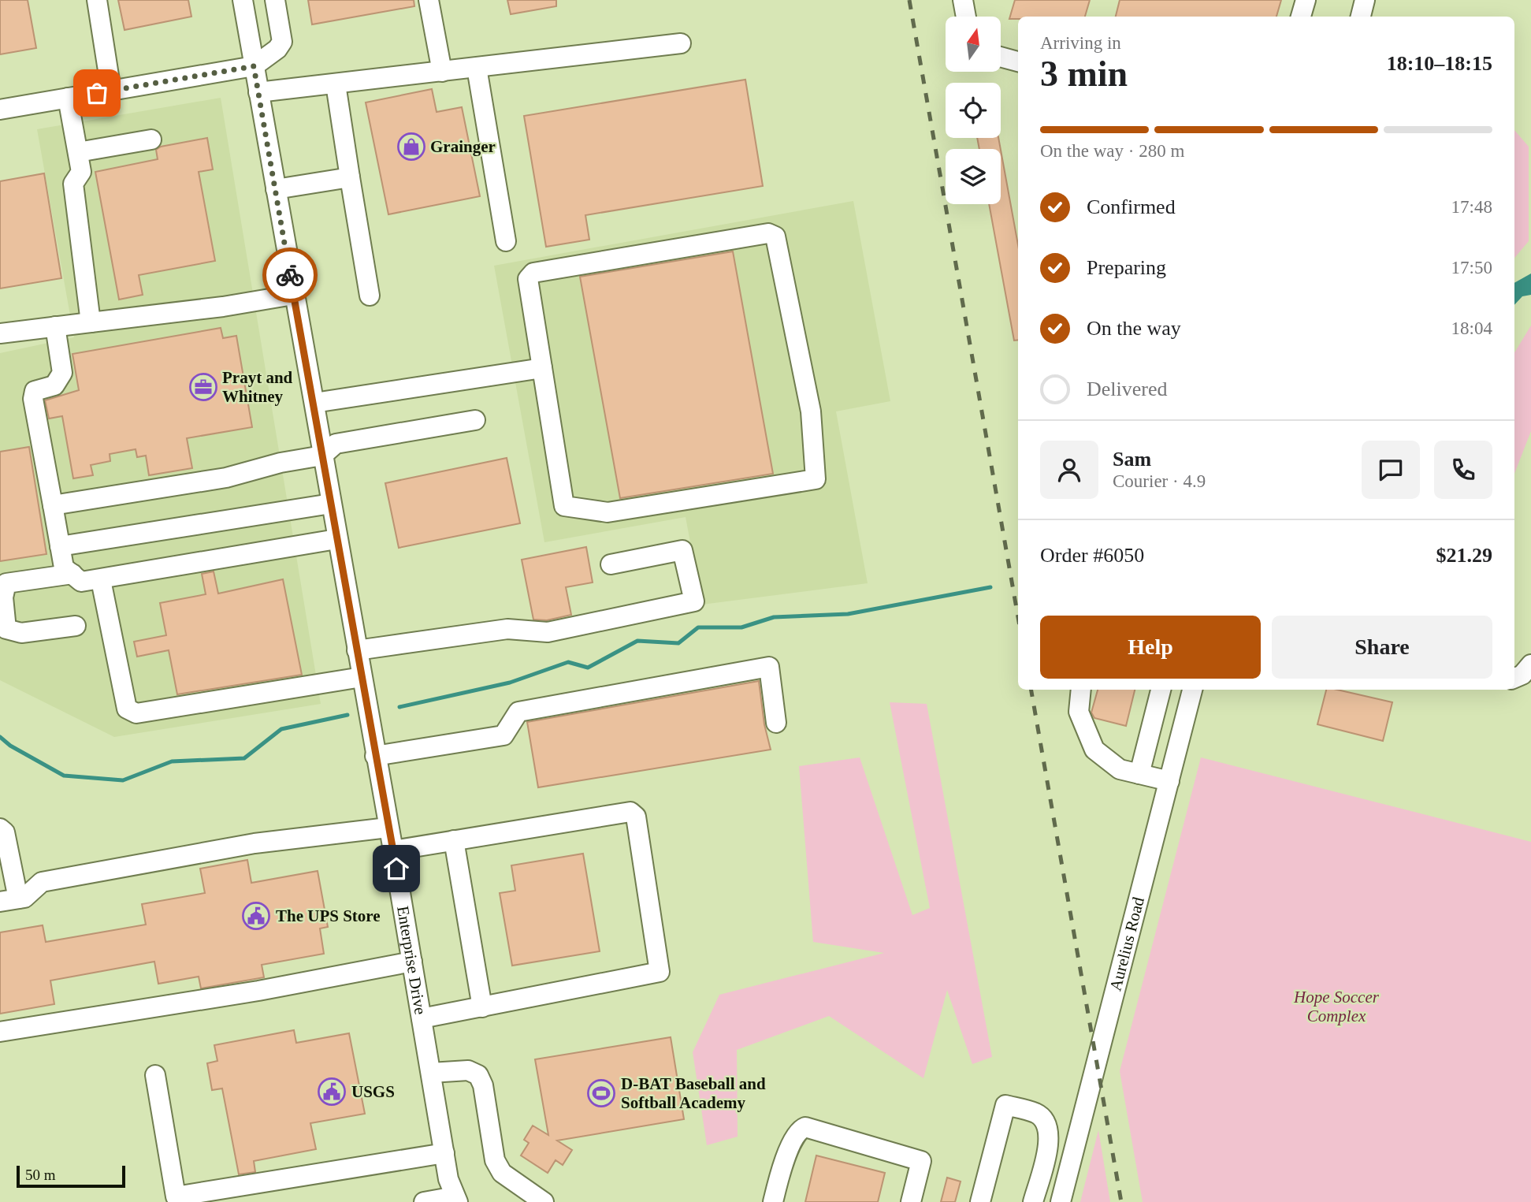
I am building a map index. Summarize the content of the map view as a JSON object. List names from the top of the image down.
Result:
{
  "streets": {
    "street": ["Aurelius Road", "Enterprise Drive"]
  },
  "parks": ["Hope Soccer Complex"],
  "places": {
    "shop": ["Grainger"],
    "office": ["Prayt and Whitney"],
    "public building": ["The UPS Store", "USGS"],
    "sports": ["D-BAT Baseball and Softball Academy"]
  },
  "scale_bar": "50 m",
  "north": "top",
  "page": {
    "heading": ["3 min", "Arriving in", "18:10–18:15"],
    "panel": [
      "Sam",
      "Courier · 4.9",
      "Order #6050",
      "$21.29"
    ],
    "bar": "On the way · 280 m",
    "list": [
      ["Confirmed", "17:48"],
      ["Preparing", "17:50"],
      ["On the way", "18:04"],
      "Delivered"
    ],
    "buttons": ["Help", "Share"],
    "scale": "50 m"
  }
}
